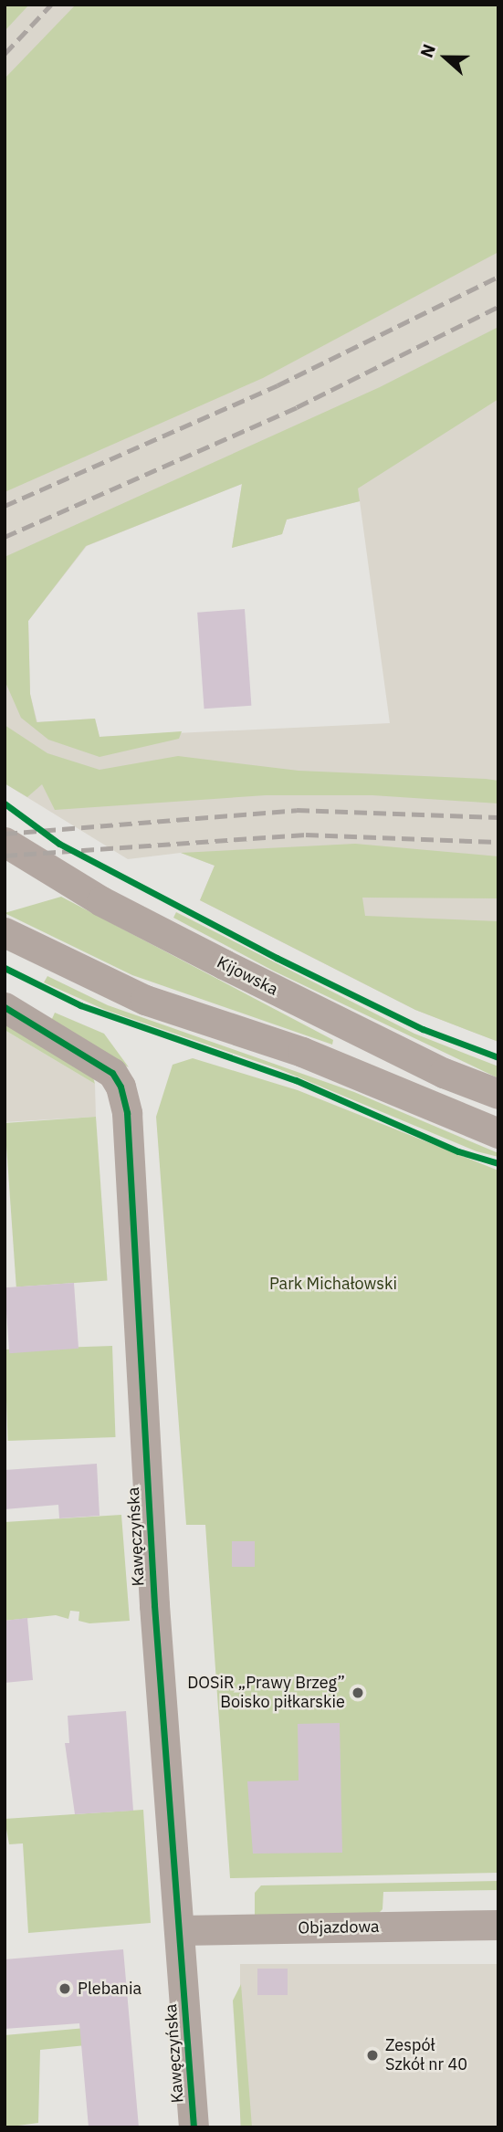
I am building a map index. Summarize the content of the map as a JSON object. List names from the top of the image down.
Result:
{
  "streets": {
    "street": ["Kijowska", "Kawęczyńska", "Objazdowa"]
  },
  "crossings": [
    ["Kawęczyńska", "Objazdowa"]
  ],
  "parks": ["Park Michałowski"],
  "places": ["DOSiR „Prawy Brzeg” Boisko piłkarskie", "Plebania", "Zespół Szkół nr 40"],
  "north": "left"
}
